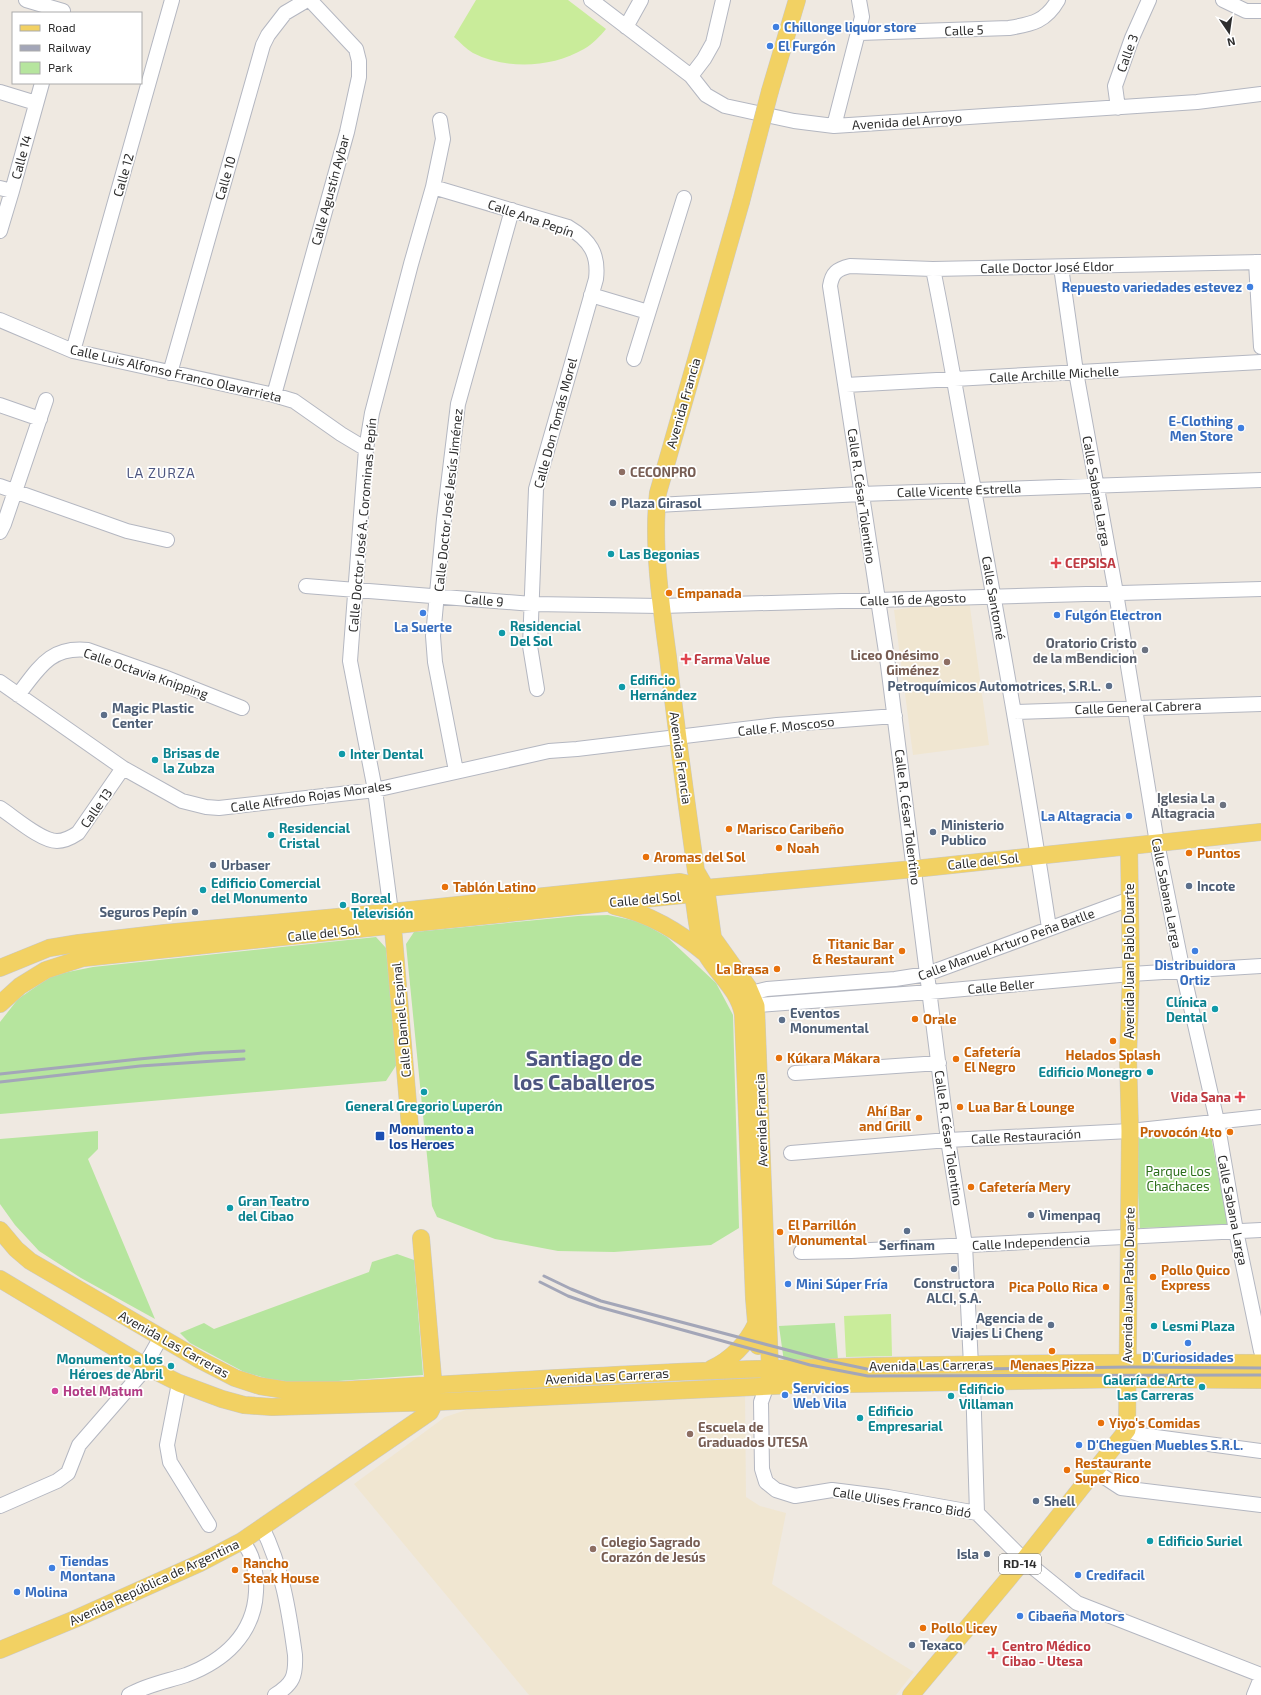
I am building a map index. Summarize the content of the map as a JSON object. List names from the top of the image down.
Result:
{
  "streets": {
    "main road": [
      "Avenida Francia",
      "Calle del Sol",
      "Avenida Juan Pablo Duarte",
      "Calle Daniel Espinal",
      "Avenida Las Carreras",
      "RD-14",
      "Avenida República de Argentina"
    ],
    "street": [
      "Calle 5",
      "Calle 3",
      "Avenida del Arroyo",
      "Calle 14",
      "Calle 12",
      "Calle 10",
      "Calle Agustín Aybar",
      "Calle Ana Pepín",
      "Calle Doctor José Eldor",
      "Calle Luis Alfonso Franco Olavarrieta",
      "Calle Archille Michelle",
      "Calle Don Tomás Morel",
      "Calle Vicente Estrella",
      "Calle Sabana Larga",
      "Calle R. César Tolentino",
      "Calle Doctor José Jesús Jiménez",
      "Calle Doctor José A. Corominas Pepín",
      "Calle Santomé",
      "Calle 16 de Agosto",
      "Calle 9",
      "Calle Octavia Knipping",
      "Calle General Cabrera",
      "Calle F. Moscoso",
      "Calle Alfredo Rojas Morales",
      "Calle 13",
      "Calle Manuel Arturo Peña Batlle",
      "Calle Beller",
      "Calle Restauración",
      "Calle Independencia",
      "Calle Ulises Franco Bidó"
    ]
  },
  "crossings": [
    ["Calle 3", "Avenida del Arroyo"],
    ["Calle 12", "Calle Luis Alfonso Franco Olavarrieta"],
    ["Calle 10", "Calle Agustín Aybar"],
    ["Calle 10", "Calle Luis Alfonso Franco Olavarrieta"],
    ["Calle Agustín Aybar", "Calle Luis Alfonso Franco Olavarrieta"],
    ["Calle Ana Pepín", "Calle Don Tomás Morel"],
    ["Calle Ana Pepín", "Calle Doctor José Jesús Jiménez"],
    ["Calle Ana Pepín", "Calle Doctor José A. Corominas Pepín"],
    ["Calle Doctor José Eldor", "Calle Sabana Larga"],
    ["Calle Doctor José Eldor", "Calle R. César Tolentino"],
    ["Calle Doctor José Eldor", "Calle Santomé"],
    ["Calle Luis Alfonso Franco Olavarrieta", "Calle Doctor José A. Corominas Pepín"],
    ["Calle Archille Michelle", "Calle Sabana Larga"],
    ["Calle Archille Michelle", "Calle R. César Tolentino"],
    ["Calle Archille Michelle", "Calle Santomé"],
    ["Avenida Francia", "Calle Vicente Estrella"],
    ["Avenida Francia", "Calle 16 de Agosto"],
    ["Avenida Francia", "Calle 9"],
    ["Avenida Francia", "Calle F. Moscoso"],
    ["Avenida Francia", "Calle Alfredo Rojas Morales"],
    ["Avenida Francia", "Calle del Sol"],
    ["Avenida Francia", "Calle Manuel Arturo Peña Batlle"],
    ["Avenida Francia", "Calle Beller"],
    ["Avenida Francia", "Avenida Las Carreras"],
    ["Avenida Francia", "Calle Ulises Franco Bidó"],
    ["Calle Don Tomás Morel", "Calle 9"],
    ["Calle Vicente Estrella", "Calle Sabana Larga"],
    ["Calle Vicente Estrella", "Calle R. César Tolentino"],
    ["Calle Vicente Estrella", "Calle Santomé"],
    ["Calle Sabana Larga", "Calle 16 de Agosto"],
    ["Calle Sabana Larga", "Calle General Cabrera"],
    ["Calle Sabana Larga", "Calle del Sol"],
    ["Calle Sabana Larga", "Calle Beller"],
    ["Calle Sabana Larga", "Calle Restauración"],
    ["Calle Sabana Larga", "Calle Independencia"],
    ["Calle R. César Tolentino", "Calle 16 de Agosto"],
    ["Calle R. César Tolentino", "Calle F. Moscoso"],
    ["Calle R. César Tolentino", "Calle del Sol"],
    ["Calle R. César Tolentino", "Calle Manuel Arturo Peña Batlle"],
    ["Calle R. César Tolentino", "Calle Beller"],
    ["Calle R. César Tolentino", "Calle Restauración"],
    ["Calle R. César Tolentino", "Calle Independencia"],
    ["Calle R. César Tolentino", "Avenida Las Carreras"],
    ["Calle R. César Tolentino", "Calle Ulises Franco Bidó"],
    ["Calle Doctor José Jesús Jiménez", "Calle 9"],
    ["Calle Doctor José Jesús Jiménez", "Calle Alfredo Rojas Morales"],
    ["Calle Doctor José A. Corominas Pepín", "Calle 9"],
    ["Calle Doctor José A. Corominas Pepín", "Calle Alfredo Rojas Morales"],
    ["Calle Doctor José A. Corominas Pepín", "Calle del Sol"],
    ["Calle Doctor José A. Corominas Pepín", "Calle Daniel Espinal"],
    ["Calle Santomé", "Calle 16 de Agosto"],
    ["Calle Santomé", "Calle General Cabrera"],
    ["Calle Santomé", "Calle del Sol"],
    ["Calle Santomé", "Calle Manuel Arturo Peña Batlle"],
    ["Calle 16 de Agosto", "Calle 9"],
    ["Calle Octavia Knipping", "Calle Alfredo Rojas Morales"],
    ["Calle F. Moscoso", "Calle Alfredo Rojas Morales"],
    ["Calle Alfredo Rojas Morales", "Calle 13"],
    ["Calle del Sol", "Avenida Juan Pablo Duarte"],
    ["Calle del Sol", "Calle Daniel Espinal"],
    ["Calle Manuel Arturo Peña Batlle", "Avenida Juan Pablo Duarte"],
    ["Calle Manuel Arturo Peña Batlle", "Calle Beller"],
    ["Avenida Juan Pablo Duarte", "Calle Beller"],
    ["Avenida Juan Pablo Duarte", "Calle Restauración"],
    ["Avenida Juan Pablo Duarte", "Calle Independencia"],
    ["Avenida Juan Pablo Duarte", "Avenida Las Carreras"],
    ["Avenida Juan Pablo Duarte", "RD-14"],
    ["Avenida Las Carreras", "Calle Ulises Franco Bidó"],
    ["Avenida Las Carreras", "Avenida República de Argentina"],
    ["Calle Ulises Franco Bidó", "RD-14"]
  ],
  "districts": ["LA ZURZA", "Santiago de los Caballeros"],
  "parks": ["Parque Los Chachaces"],
  "places": {
    "other": [
      "Chillonge liquor store",
      "El Furgón",
      "Repuesto variedades estevez",
      "E-Clothing Men Store",
      "CECONPRO",
      "Plaza Girasol",
      "Las Begonias",
      "Empanada",
      "La Suerte",
      "Fulgón Electron",
      "Residencial Del Sol",
      "Oratorio Cristo de la mBendicion",
      "Liceo Onésimo Giménez",
      "Petroquímicos Automotrices, S.R.L.",
      "Edificio Hernández",
      "Magic Plastic Center",
      "Inter Dental",
      "Brisas de la Zubza",
      "Iglesia La Altagracia",
      "La Altagracia",
      "Marisco Caribeño",
      "Ministerio Publico",
      "Residencial Cristal",
      "Noah",
      "Puntos",
      "Aromas del Sol",
      "Urbaser",
      "Incote",
      "Tablón Latino",
      "Edificio Comercial del Monumento",
      "Boreal Televisión",
      "Seguros Pepín",
      "Titanic Bar & Restaurant",
      "Distribuidora Ortiz",
      "La Brasa",
      "Clínica Dental",
      "Orale",
      "Eventos Monumental",
      "Helados Splash",
      "Kúkara Mákara",
      "Cafetería El Negro",
      "Edificio Monegro",
      "General Gregorio Luperón",
      "Lua Bar & Lounge",
      "Ahí Bar and Grill",
      "Provocón 4to",
      "Cafetería Mery",
      "Gran Teatro del Cibao",
      "Vimenpaq",
      "Serfinam",
      "El Parrillón Monumental",
      "Constructora ALCI, S.A.",
      "Pollo Quico Express",
      "Mini Súper Fría",
      "Pica Pollo Rica",
      "Agencia de Viajes Li Cheng",
      "Lesmi Plaza",
      "D'Curiosidades",
      "Menaes Pizza",
      "Monumento a los Héroes de Abril",
      "Galería de Arte Las Carreras",
      "Hotel Matum",
      "Servicios Web Vila",
      "Edificio Villaman",
      "Edificio Empresarial",
      "Yiyo's Comidas",
      "Escuela de Graduados UTESA",
      "D'Cheguen Muebles S.R.L.",
      "Restaurante Super Rico",
      "Shell",
      "Edificio Suriel",
      "Colegio Sagrado Corazón de Jesús",
      "Isla",
      "Tiendas Montana",
      "Rancho Steak House",
      "Credifacil",
      "Molina",
      "Cibaeña Motors",
      "Pollo Licey",
      "Texaco"
    ],
    "health": [
      "CEPSISA",
      "Farma Value",
      "Vida Sana",
      "Centro Médico Cibao - Utesa"
    ],
    "transit": ["Monumento a los Heroes"]
  },
  "legend": ["Road", "Railway", "Park"],
  "north": "bottom"
}
